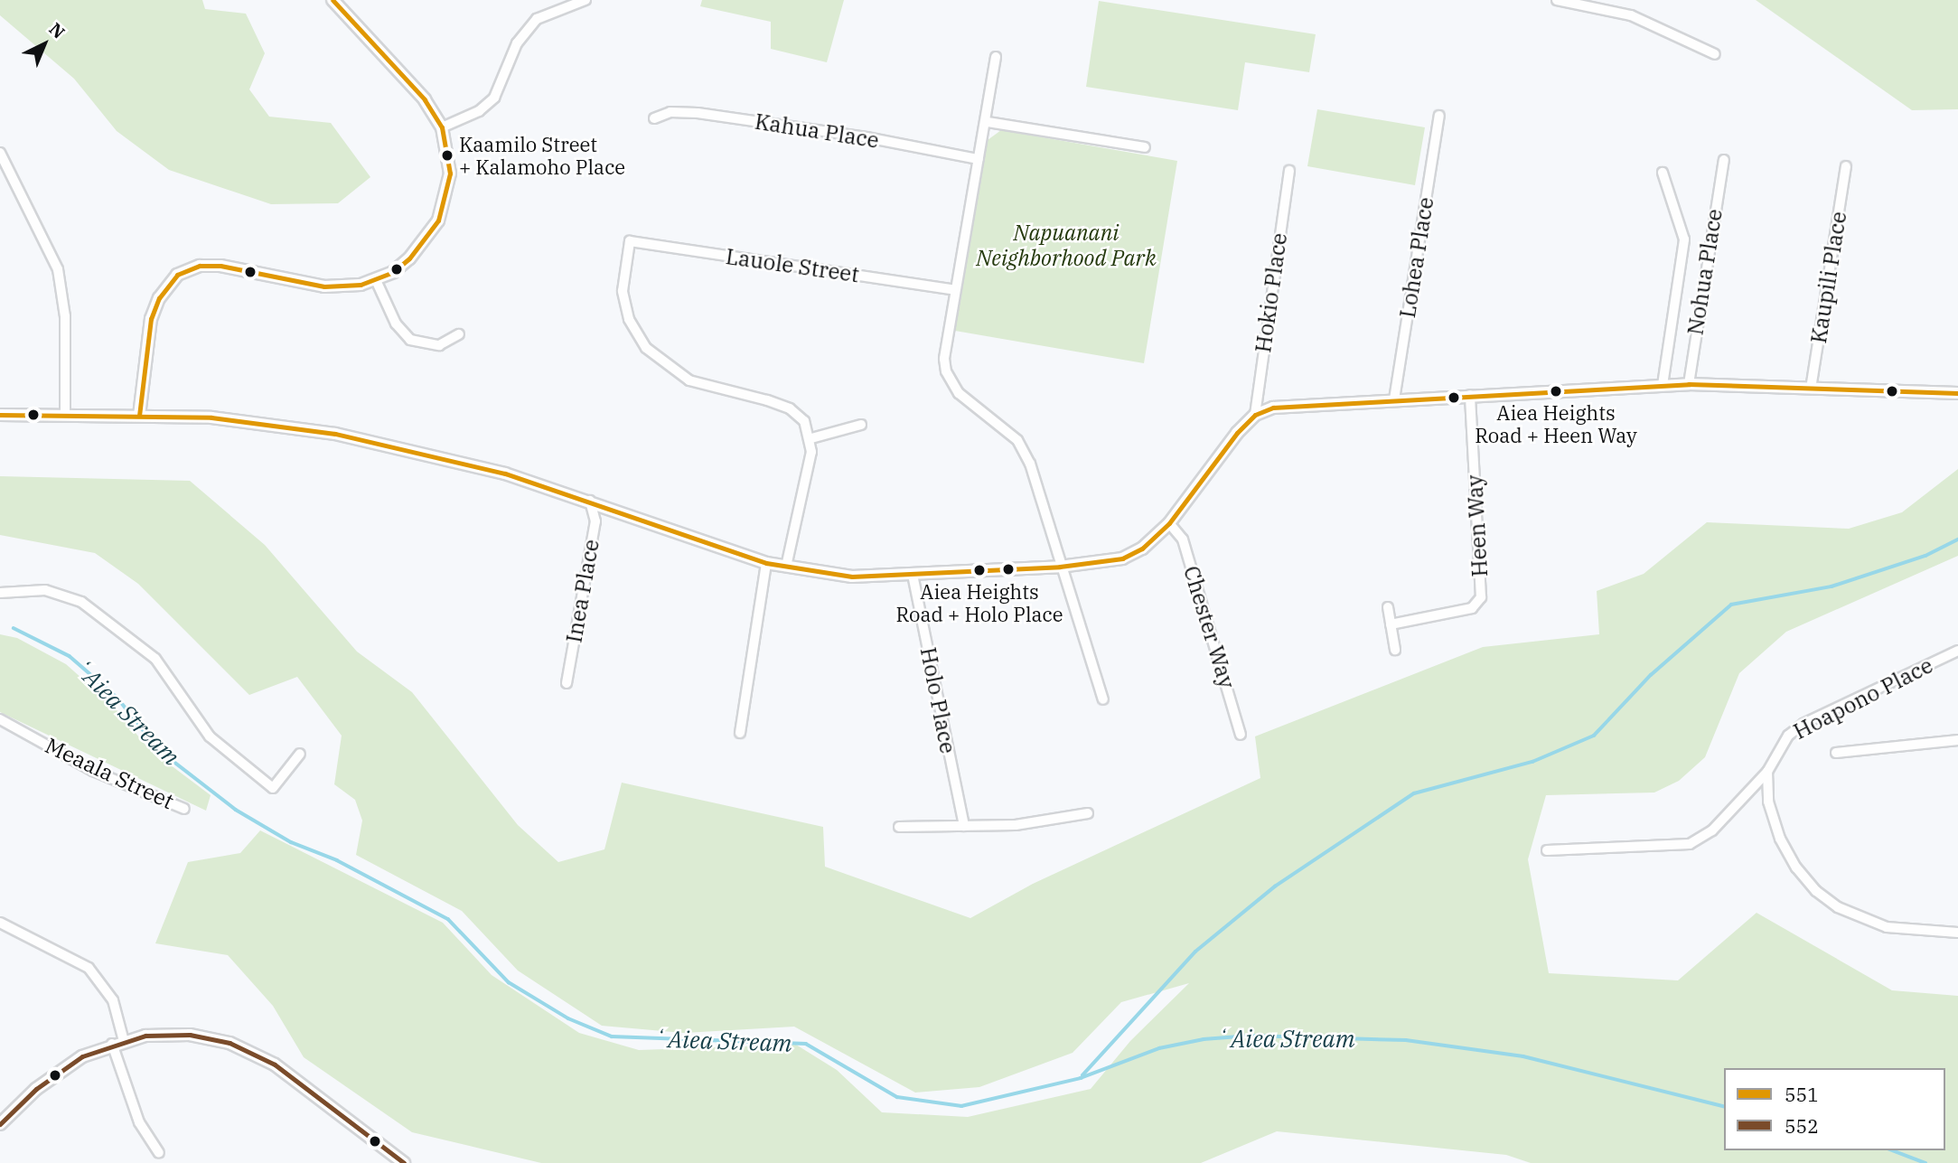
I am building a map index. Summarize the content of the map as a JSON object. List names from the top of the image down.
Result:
{
  "streets": {
    "street": [
      "Kahua Place",
      "Lohea Place",
      "Lauole Street",
      "Nohua Place",
      "Kaupili Place",
      "Hokio Place",
      "Heen Way",
      "Inea Place",
      "Chester Way",
      "Hoapono Place",
      "Holo Place",
      "Meaala Street"
    ]
  },
  "water": ["ʻAiea Stream"],
  "parks": ["Napuanani Neighborhood Park"],
  "places": ["Kaamilo Street + Kalamoho Place", "Aiea Heights Road + Heen Way", "Aiea Heights Road + Holo Place"],
  "lines": ["transit line 551", "transit line 552"],
  "legend": ["551", "552"],
  "north": "top right"
}
